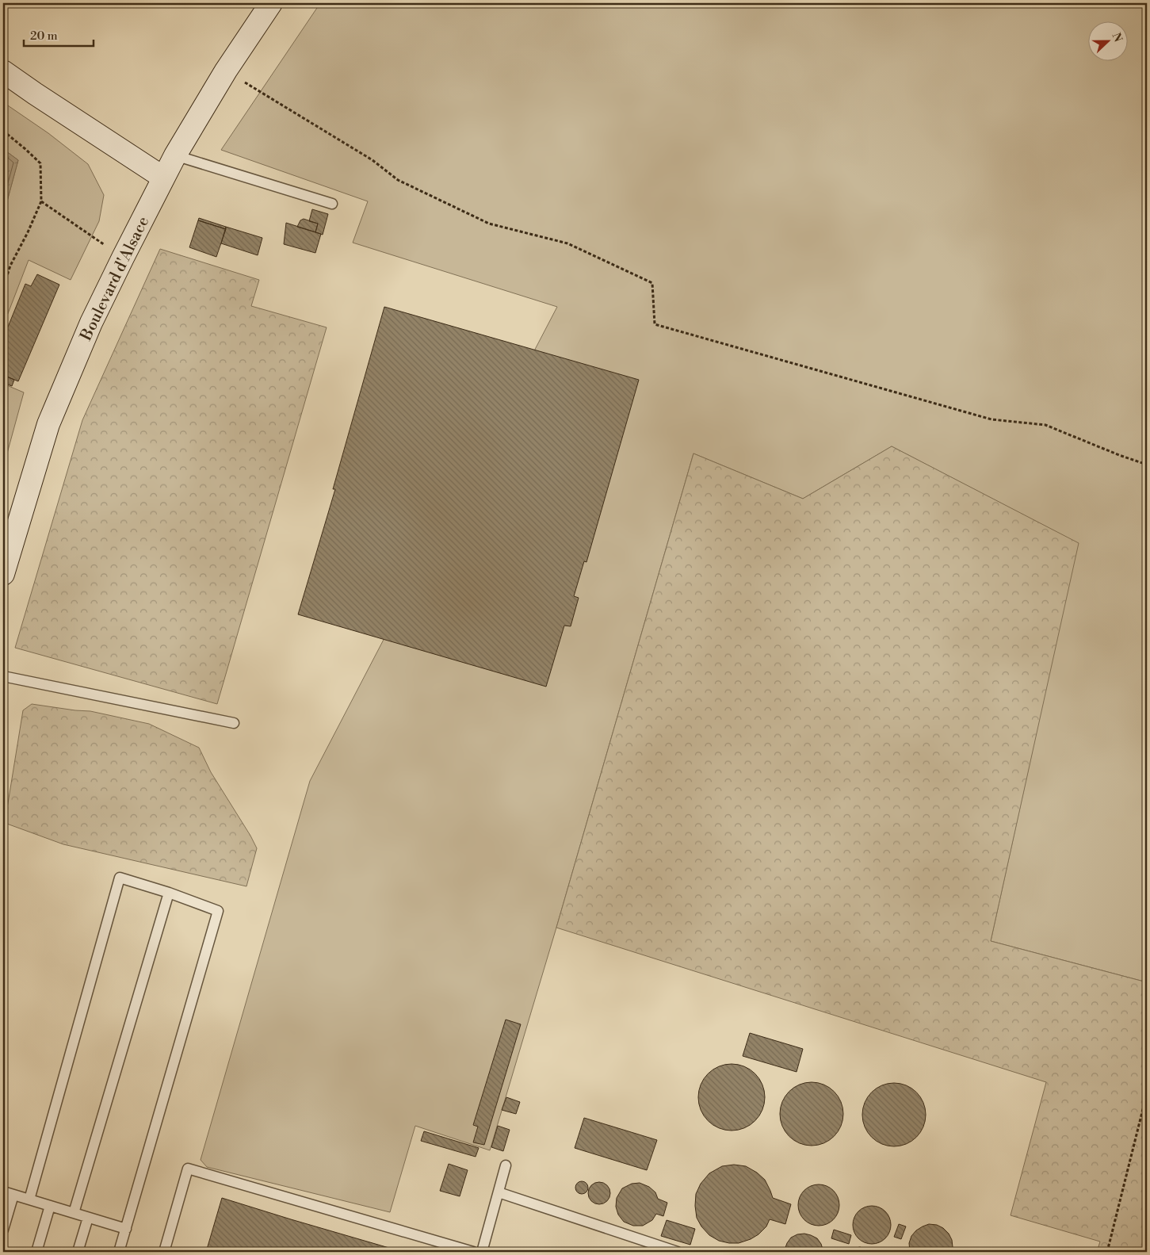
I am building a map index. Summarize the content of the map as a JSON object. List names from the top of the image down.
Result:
{
  "streets": {
    "street": ["Boulevard d'Alsace"]
  },
  "scale_bar": "20 m",
  "north": "right"
}
